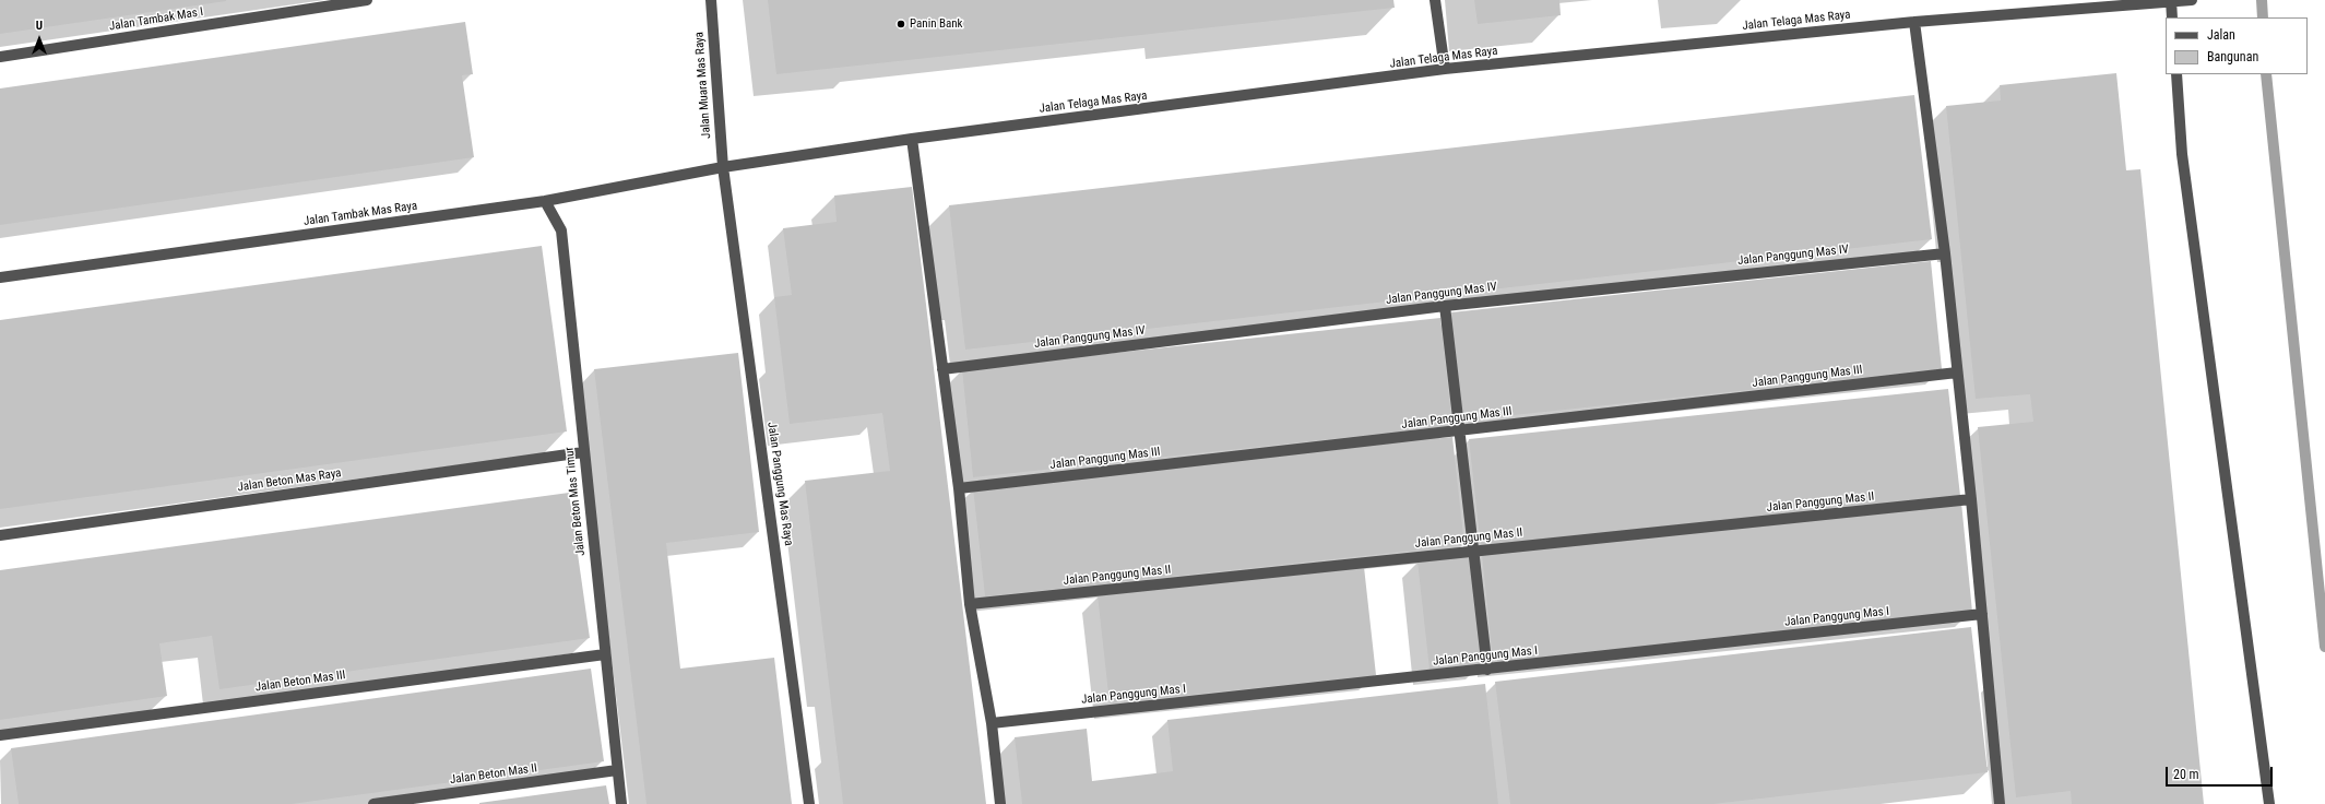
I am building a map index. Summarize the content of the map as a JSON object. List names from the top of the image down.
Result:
{
  "streets": {
    "street": [
      "Jalan Tambak Mas I",
      "Jalan Telaga Mas Raya",
      "Jalan Muara Mas Raya",
      "Jalan Tambak Mas Raya",
      "Jalan Panggung Mas IV",
      "Jalan Panggung Mas III",
      "Jalan Beton Mas Raya",
      "Jalan Panggung Mas Raya",
      "Jalan Beton Mas Timur",
      "Jalan Panggung Mas II",
      "Jalan Panggung Mas I",
      "Jalan Beton Mas III",
      "Jalan Beton Mas II"
    ]
  },
  "crossings": [
    ["Jalan Telaga Mas Raya", "Jalan Muara Mas Raya"],
    ["Jalan Telaga Mas Raya", "Jalan Tambak Mas Raya"],
    ["Jalan Telaga Mas Raya", "Jalan Panggung Mas Raya"],
    ["Jalan Muara Mas Raya", "Jalan Tambak Mas Raya"],
    ["Jalan Muara Mas Raya", "Jalan Panggung Mas Raya"],
    ["Jalan Tambak Mas Raya", "Jalan Panggung Mas Raya"],
    ["Jalan Tambak Mas Raya", "Jalan Beton Mas Timur"],
    ["Jalan Beton Mas Raya", "Jalan Beton Mas Timur"],
    ["Jalan Beton Mas Timur", "Jalan Beton Mas III"],
    ["Jalan Beton Mas Timur", "Jalan Beton Mas II"]
  ],
  "places": ["Panin Bank"],
  "legend": ["Jalan", "Bangunan"],
  "scale_bar": "20 m",
  "north": "top"
}
